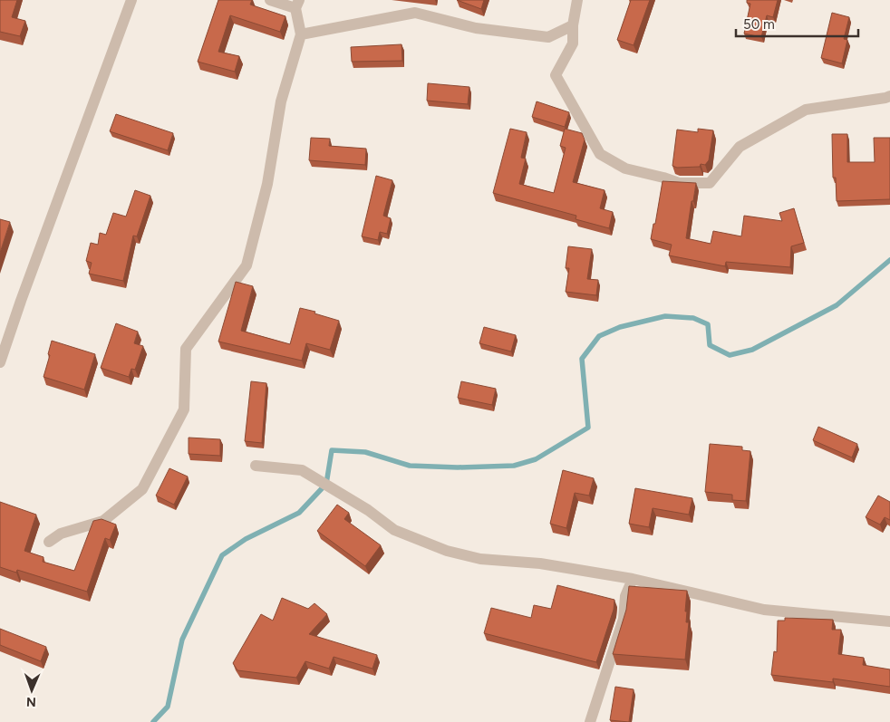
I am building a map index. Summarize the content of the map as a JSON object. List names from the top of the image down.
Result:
{
  "scale_bar": "50 m",
  "north": "bottom"
}
